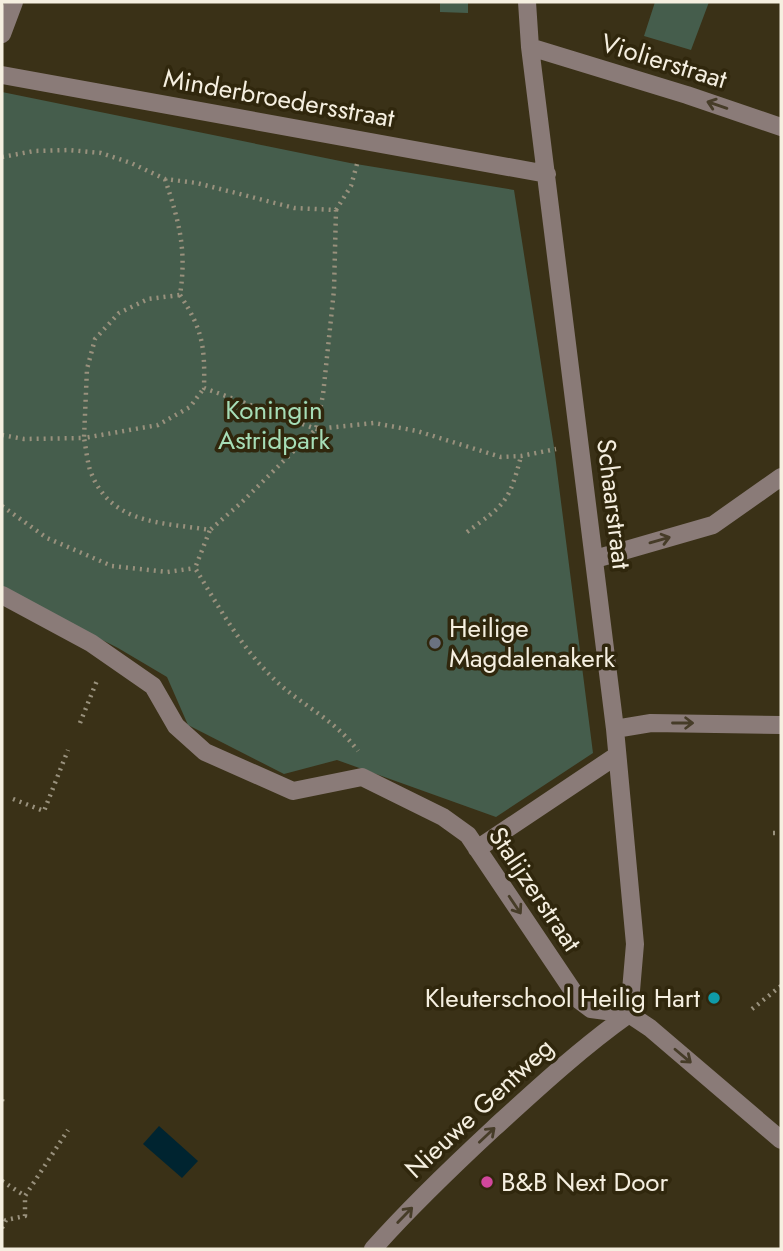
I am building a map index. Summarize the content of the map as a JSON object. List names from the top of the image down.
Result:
{
  "streets": {
    "street": [
      "Violierstraat",
      "Minderbroedersstraat",
      "Schaarstraat",
      "Stalijzerstraat",
      "Nieuwe Gentweg"
    ]
  },
  "crossings": [
    ["Violierstraat", "Schaarstraat"],
    ["Minderbroedersstraat", "Schaarstraat"],
    ["Schaarstraat", "Stalijzerstraat"],
    ["Schaarstraat", "Nieuwe Gentweg"],
    ["Stalijzerstraat", "Nieuwe Gentweg"]
  ],
  "one_way": ["Violierstraat", "Stalijzerstraat", "Nieuwe Gentweg"],
  "parks": ["Koningin Astridpark"],
  "places": ["Heilige Magdalenakerk", "Kleuterschool Heilig Hart", "B&B Next Door"]
}
